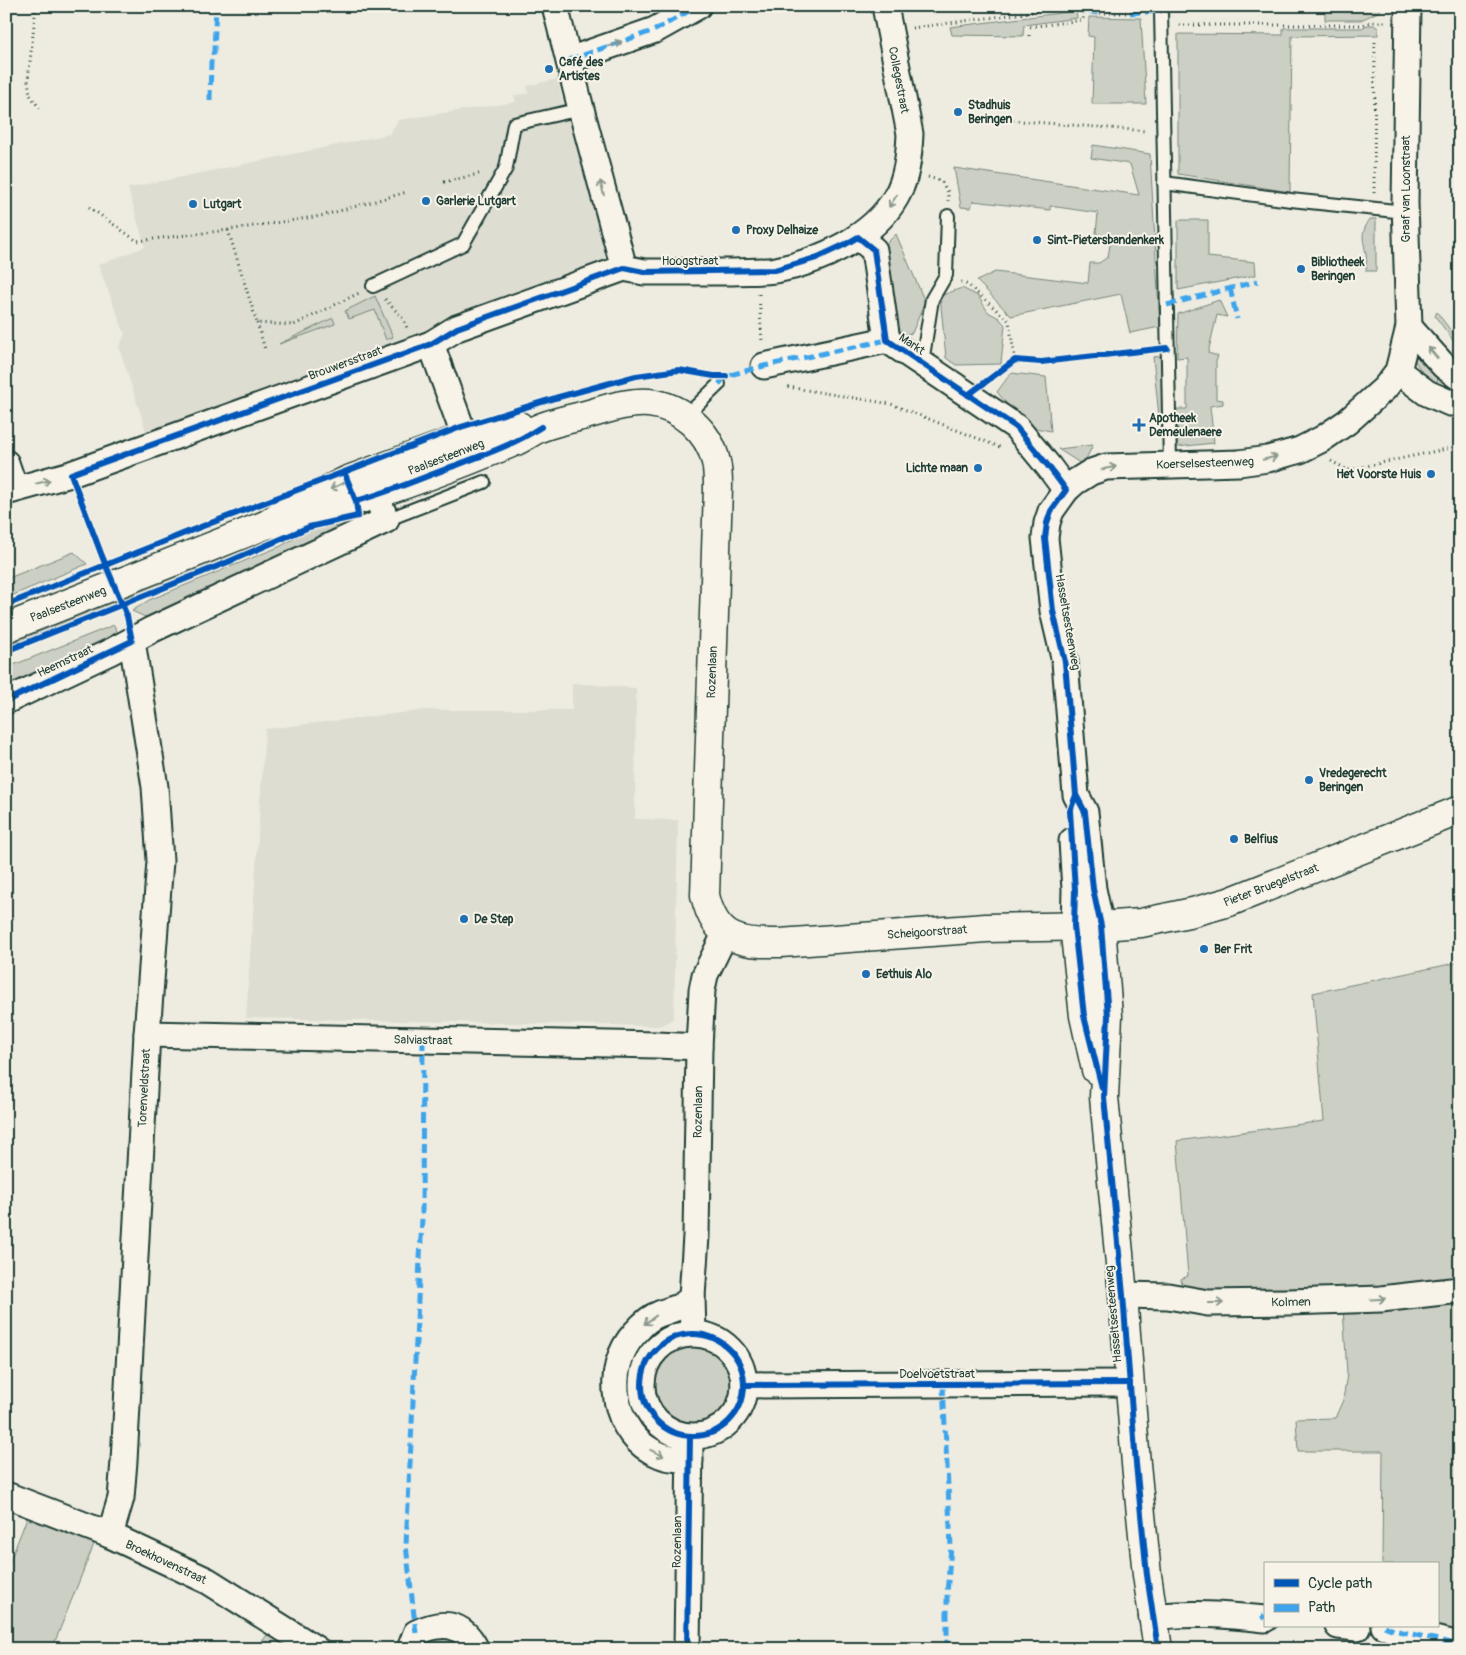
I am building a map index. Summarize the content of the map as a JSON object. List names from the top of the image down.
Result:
{
  "streets": {
    "street": [
      "Collegestraat",
      "Graaf van Loonstraat",
      "Hoogstraat",
      "Markt",
      "Brouwersstraat",
      "Paalsesteenweg",
      "Koerselsesteenweg",
      "Hasseltsesteenweg",
      "Heemstraat",
      "Rozenlaan",
      "Pieter Bruegelstraat",
      "Scheigoorstraat",
      "Salviastraat",
      "Torenveldstraat",
      "Kolmen",
      "Doelvoetstraat",
      "Broekhovenstraat"
    ]
  },
  "crossings": [
    ["Collegestraat", "Markt"],
    ["Graaf van Loonstraat", "Koerselsesteenweg"],
    ["Hoogstraat", "Brouwersstraat"],
    ["Markt", "Koerselsesteenweg"],
    ["Markt", "Hasseltsesteenweg"],
    ["Paalsesteenweg", "Heemstraat"],
    ["Paalsesteenweg", "Rozenlaan"],
    ["Koerselsesteenweg", "Hasseltsesteenweg"],
    ["Hasseltsesteenweg", "Pieter Bruegelstraat"],
    ["Hasseltsesteenweg", "Scheigoorstraat"],
    ["Hasseltsesteenweg", "Kolmen"],
    ["Hasseltsesteenweg", "Doelvoetstraat"],
    ["Heemstraat", "Torenveldstraat"],
    ["Rozenlaan", "Scheigoorstraat"],
    ["Rozenlaan", "Salviastraat"],
    ["Rozenlaan", "Doelvoetstraat"],
    ["Pieter Bruegelstraat", "Scheigoorstraat"],
    ["Salviastraat", "Torenveldstraat"],
    ["Torenveldstraat", "Broekhovenstraat"]
  ],
  "one_way": [
    "Collegestraat",
    "Brouwersstraat",
    "Koerselsesteenweg",
    "Kolmen"
  ],
  "places": {
    "other": [
      "Café des Artistes",
      "Stadhuis Beringen",
      "Garlerie Lutgart",
      "Lutgart",
      "Proxy Delhaize",
      "Sint-Pietersbandenkerk",
      "Bibliotheek Beringen",
      "Lichte maan",
      "Het Voorste Huis",
      "Vredegerecht Beringen",
      "Belfius",
      "De Step",
      "Ber Frit",
      "Eethuis Alo"
    ],
    "health": ["Apotheek Demeulenaere"]
  },
  "legend": ["Cycle path", "Path"]
}
